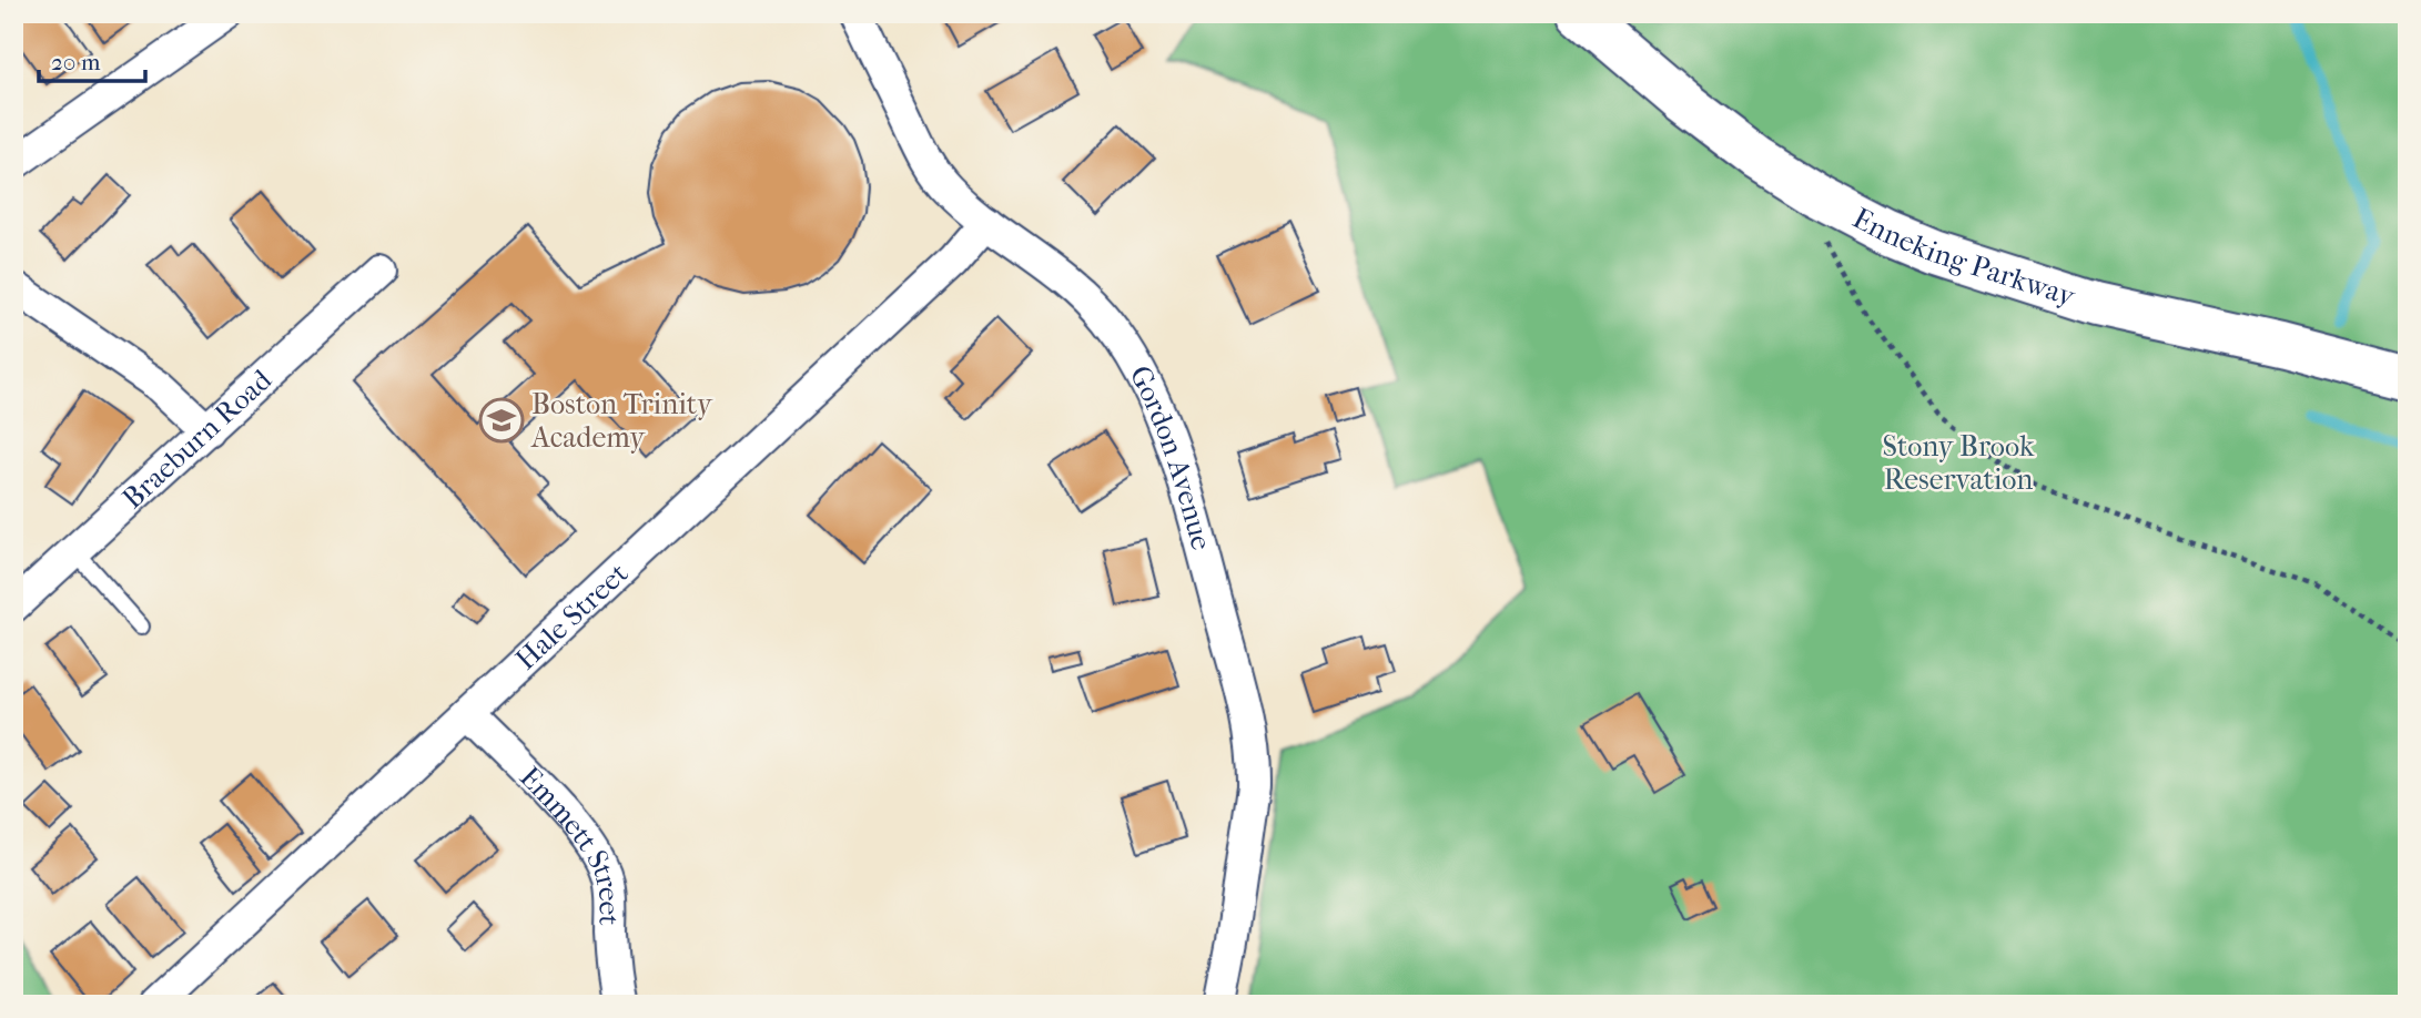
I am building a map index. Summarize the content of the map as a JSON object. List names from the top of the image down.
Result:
{
  "streets": {
    "main road": ["Enneking Parkway"],
    "street": [
      "Braeburn Road",
      "Gordon Avenue",
      "Hale Street",
      "Emmett Street"
    ]
  },
  "crossings": [
    ["Gordon Avenue", "Hale Street"],
    ["Hale Street", "Emmett Street"]
  ],
  "parks": ["Stony Brook Reservation"],
  "places": {
    "school or university": ["Boston Trinity Academy"]
  },
  "scale_bar": "20 m"
}
